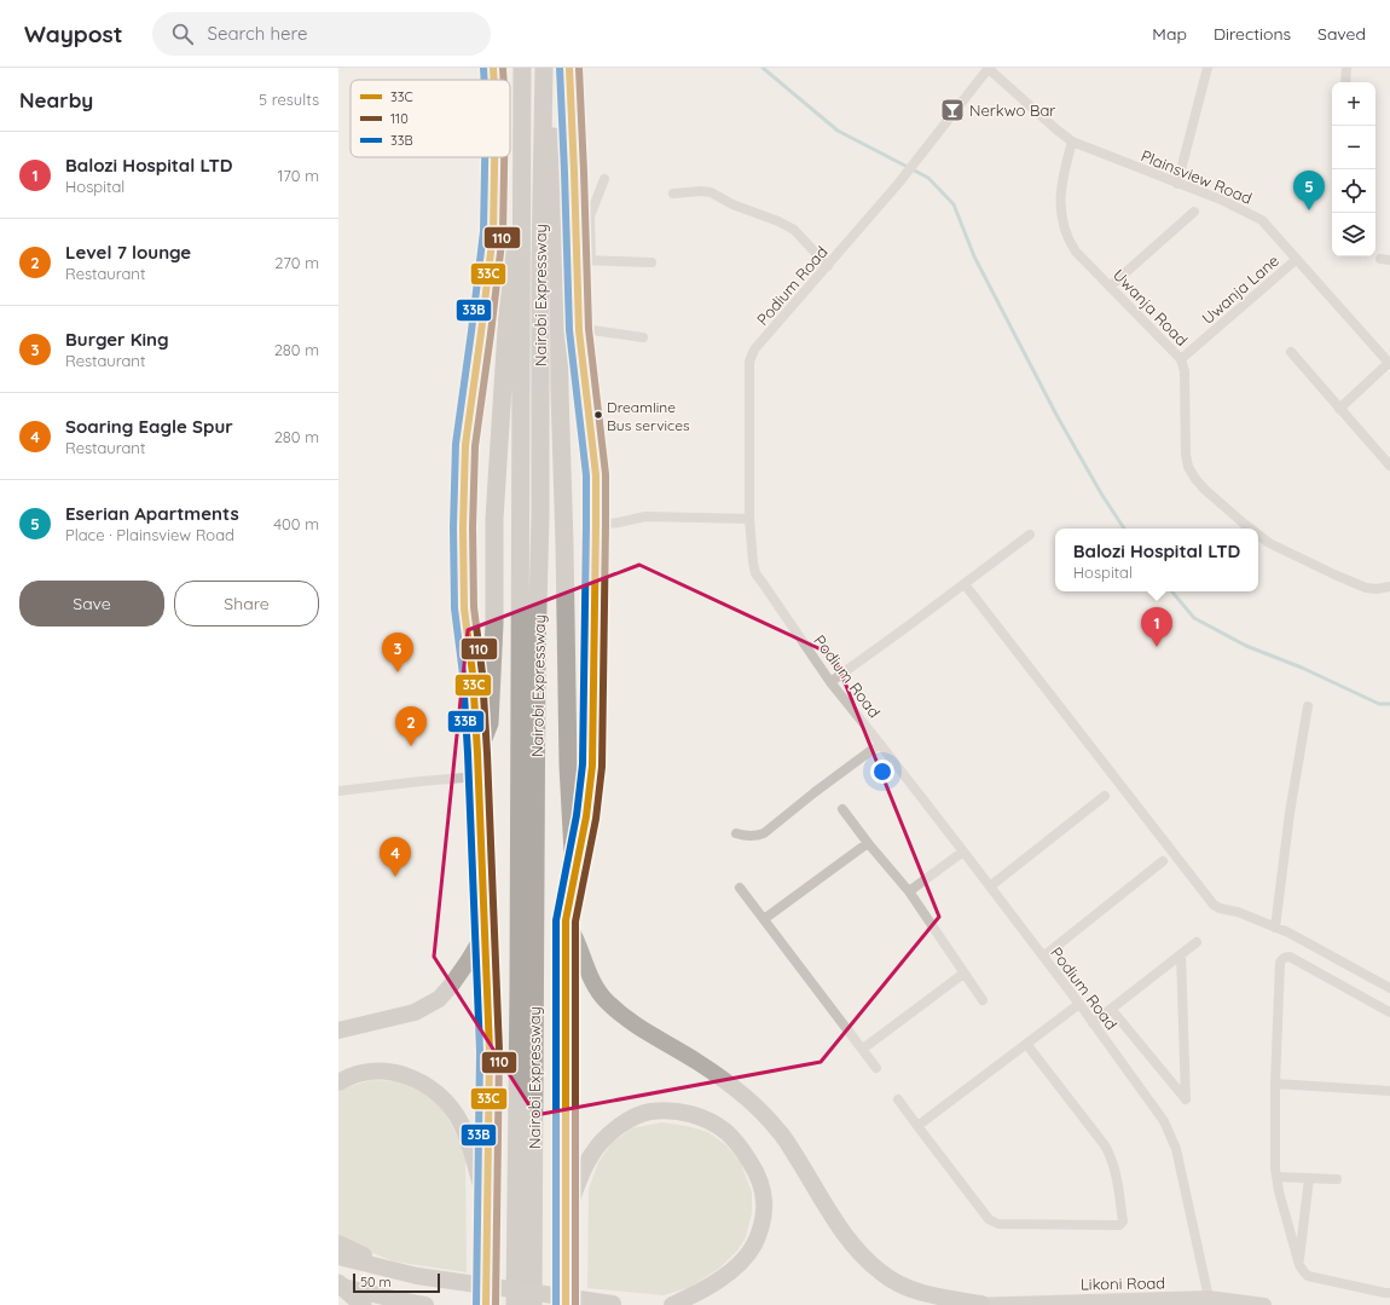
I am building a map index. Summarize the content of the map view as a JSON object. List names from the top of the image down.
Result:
{
  "streets": {
    "highway": ["Nairobi Expressway"],
    "main road": ["Likoni Road"],
    "street": [
      "Plainsview Road",
      "Podium Road",
      "Uwanja Lane",
      "Uwanja Road"
    ]
  },
  "crossings": [
    ["Plainsview Road", "Podium Road"],
    ["Plainsview Road", "Uwanja Lane"],
    ["Plainsview Road", "Uwanja Road"],
    ["Podium Road", "Likoni Road"],
    ["Uwanja Lane", "Uwanja Road"]
  ],
  "places": {
    "bar": ["Nerkwo Bar"],
    "other": ["Dreamline Bus services"]
  },
  "lines": ["transit line 33C", "transit line 110", "transit line 33B"],
  "legend": ["33C", "110", "33B"],
  "scale_bar": "50 m",
  "page": {
    "header": "Waypost",
    "search": "Search here",
    "nav": ["Map", "Directions", "Saved"],
    "heading": ["Nearby", "5 results"],
    "map_buttons": ["+", "−"],
    "list": [
      {
        "mark": "1",
        "name": "Balozi Hospital LTD",
        "note": "Hospital",
        "value": "170 m"
      },
      {
        "mark": "2",
        "name": "Level 7 lounge",
        "note": "Restaurant",
        "value": "270 m"
      },
      {
        "mark": "3",
        "name": "Burger King",
        "note": "Restaurant",
        "value": "280 m"
      },
      {
        "mark": "4",
        "name": "Soaring Eagle Spur",
        "note": "Restaurant",
        "value": "280 m"
      },
      {
        "mark": "5",
        "name": "Eserian Apartments",
        "note": "Place · Plainsview Road",
        "value": "400 m"
      }
    ],
    "pins": [
      "5",
      "1",
      "3",
      "2",
      "4"
    ],
    "popup": ["Balozi Hospital LTD", "Hospital"],
    "buttons": ["Save", "Share"],
    "scale": "50 m"
  }
}
